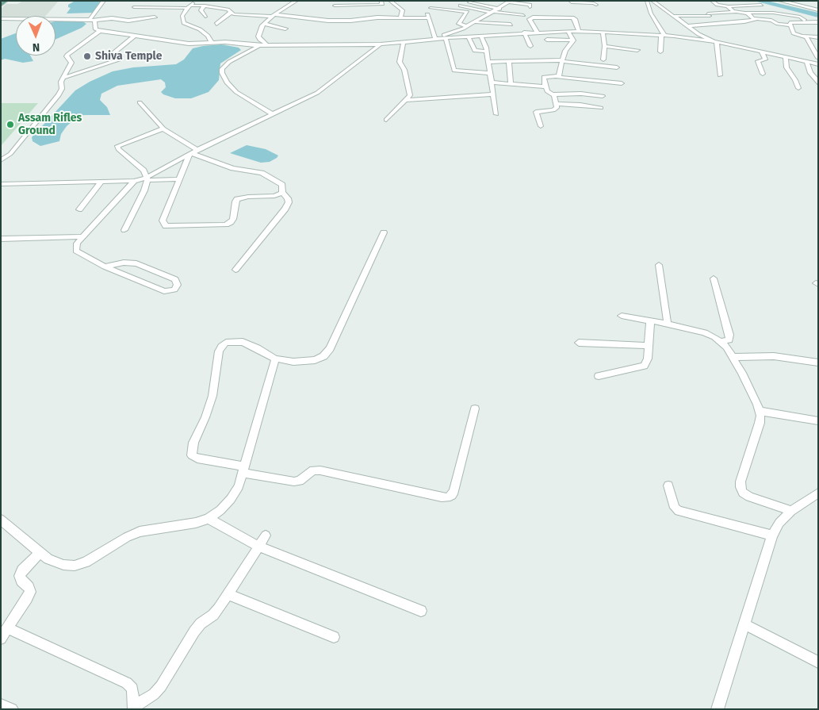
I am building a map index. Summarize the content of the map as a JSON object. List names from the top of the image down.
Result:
{
  "places": ["Shiva Temple", "Assam Rifles Ground"],
  "north": "bottom"
}
